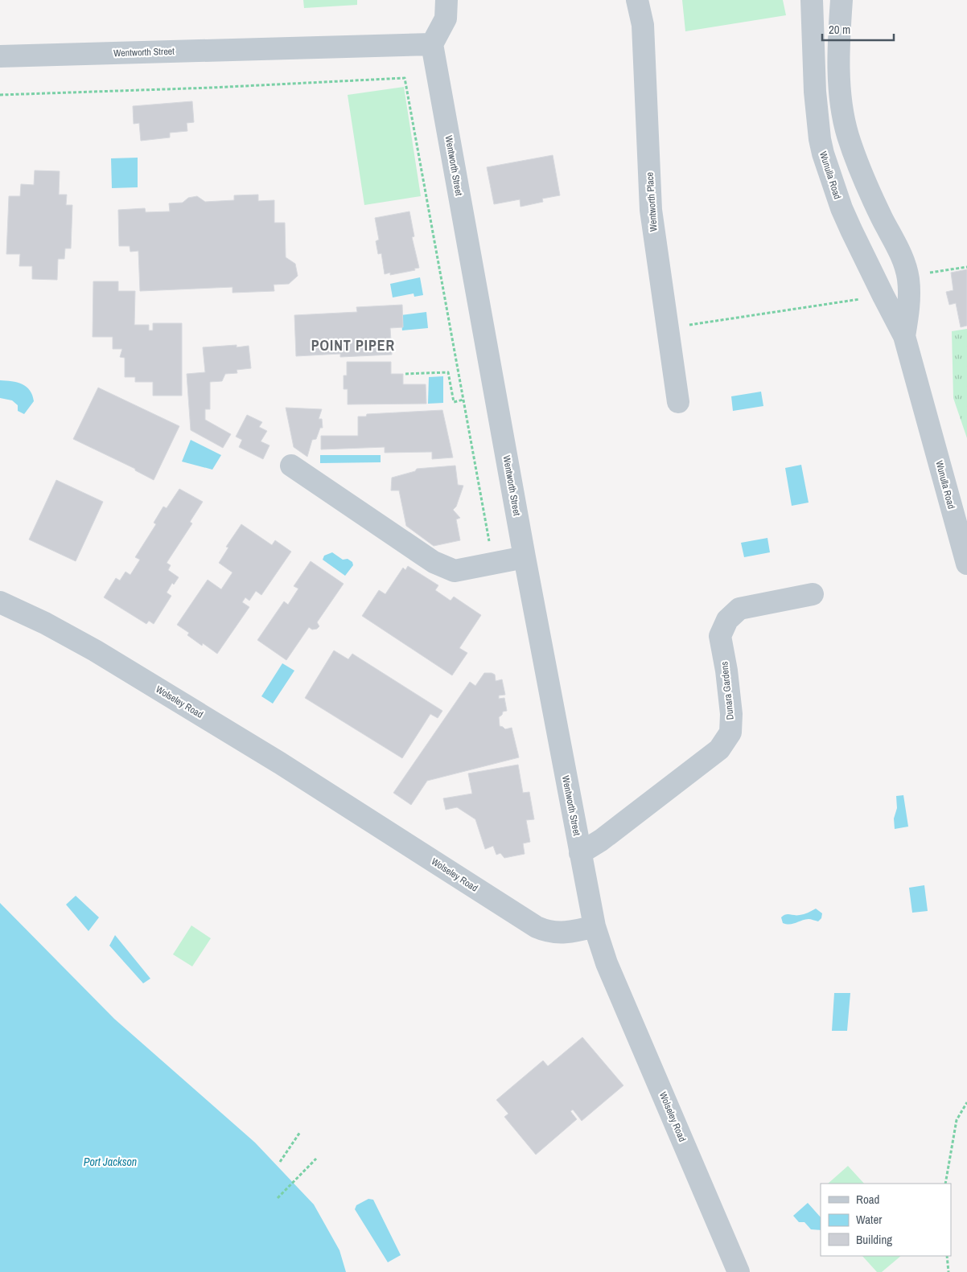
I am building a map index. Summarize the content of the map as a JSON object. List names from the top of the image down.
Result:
{
  "streets": {
    "street": [
      "Wentworth Street",
      "Wunulla Road",
      "Wentworth Place",
      "Dunara Gardens",
      "Wolseley Road"
    ]
  },
  "crossings": [
    ["Wentworth Street", "Dunara Gardens"],
    ["Wentworth Street", "Wolseley Road"]
  ],
  "districts": ["POINT PIPER"],
  "water": ["Port Jackson"],
  "legend": ["Road", "Water", "Building"],
  "scale_bar": "20 m"
}
